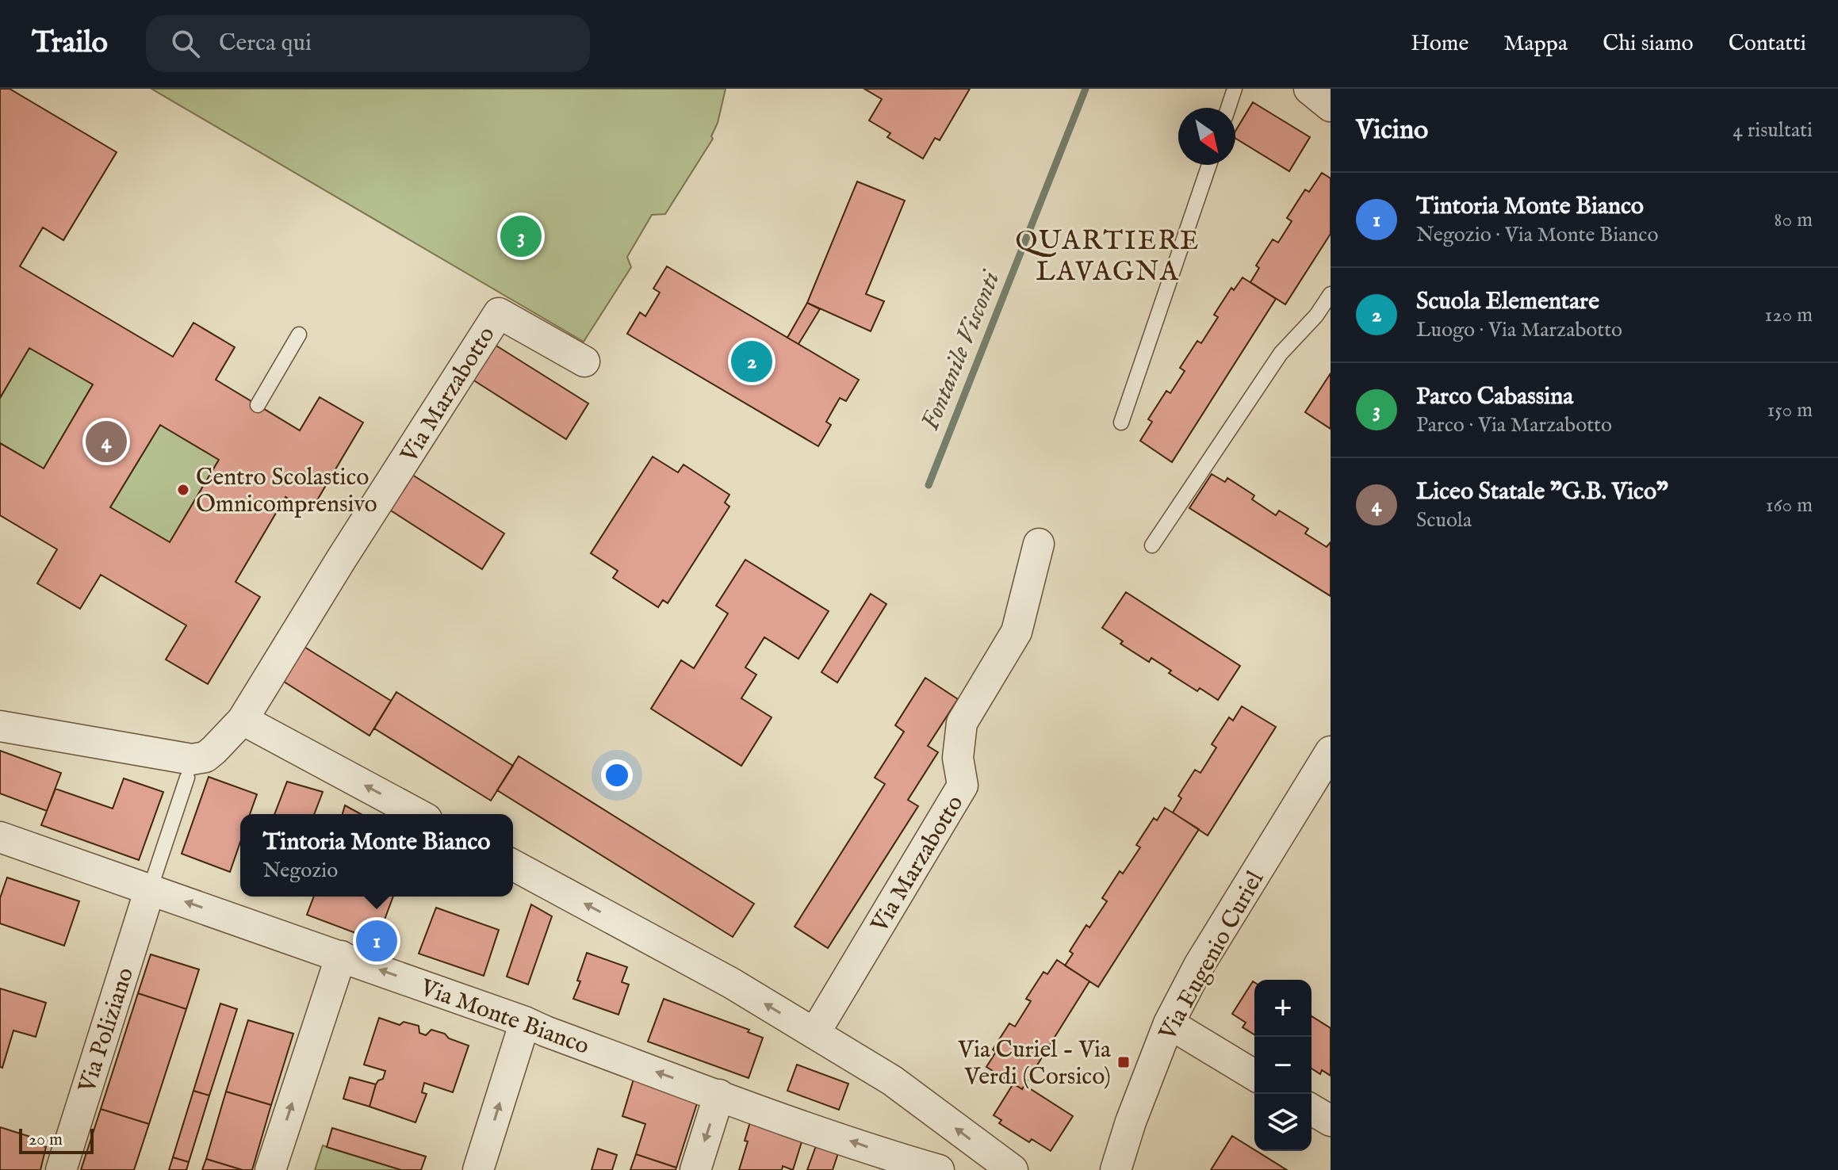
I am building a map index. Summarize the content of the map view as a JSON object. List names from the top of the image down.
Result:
{
  "streets": {
    "street": [
      "Via Marzabotto",
      "Via Eugenio Curiel",
      "Via Monte Bianco",
      "Via Poliziano"
    ]
  },
  "crossings": [
    ["Via Monte Bianco", "Via Poliziano"]
  ],
  "districts": ["QUARTIERE LAVAGNA"],
  "water": ["Fontanile Visconti"],
  "places": {
    "other": ["Centro Scolastico Omnicomprensivo"],
    "transit": ["Via Curiel - Via Verdi (Corsico)"]
  },
  "scale_bar": "20 m",
  "north": "bottom right",
  "page": {
    "header": "Trailo",
    "search": "Cerca qui",
    "nav": [
      "Home",
      "Mappa",
      "Chi siamo",
      "Contatti"
    ],
    "heading": ["Vicino", "4 risultati"],
    "list": [
      {
        "mark": "1",
        "name": "Tintoria Monte Bianco",
        "note": "Negozio · Via Monte Bianco",
        "value": "80 m"
      },
      {
        "mark": "2",
        "name": "Scuola Elementare",
        "note": "Luogo · Via Marzabotto",
        "value": "120 m"
      },
      {
        "mark": "3",
        "name": "Parco Cabassina",
        "note": "Parco · Via Marzabotto",
        "value": "150 m"
      },
      {
        "mark": "4",
        "name": "Liceo Statale \"G.B. Vico\"",
        "note": "Scuola",
        "value": "160 m"
      }
    ],
    "pins": [
      "3",
      "2",
      "4",
      "1"
    ],
    "popup": ["Tintoria Monte Bianco", "Negozio"],
    "map_buttons": ["+", "−"],
    "scale": "20 m"
  }
}
